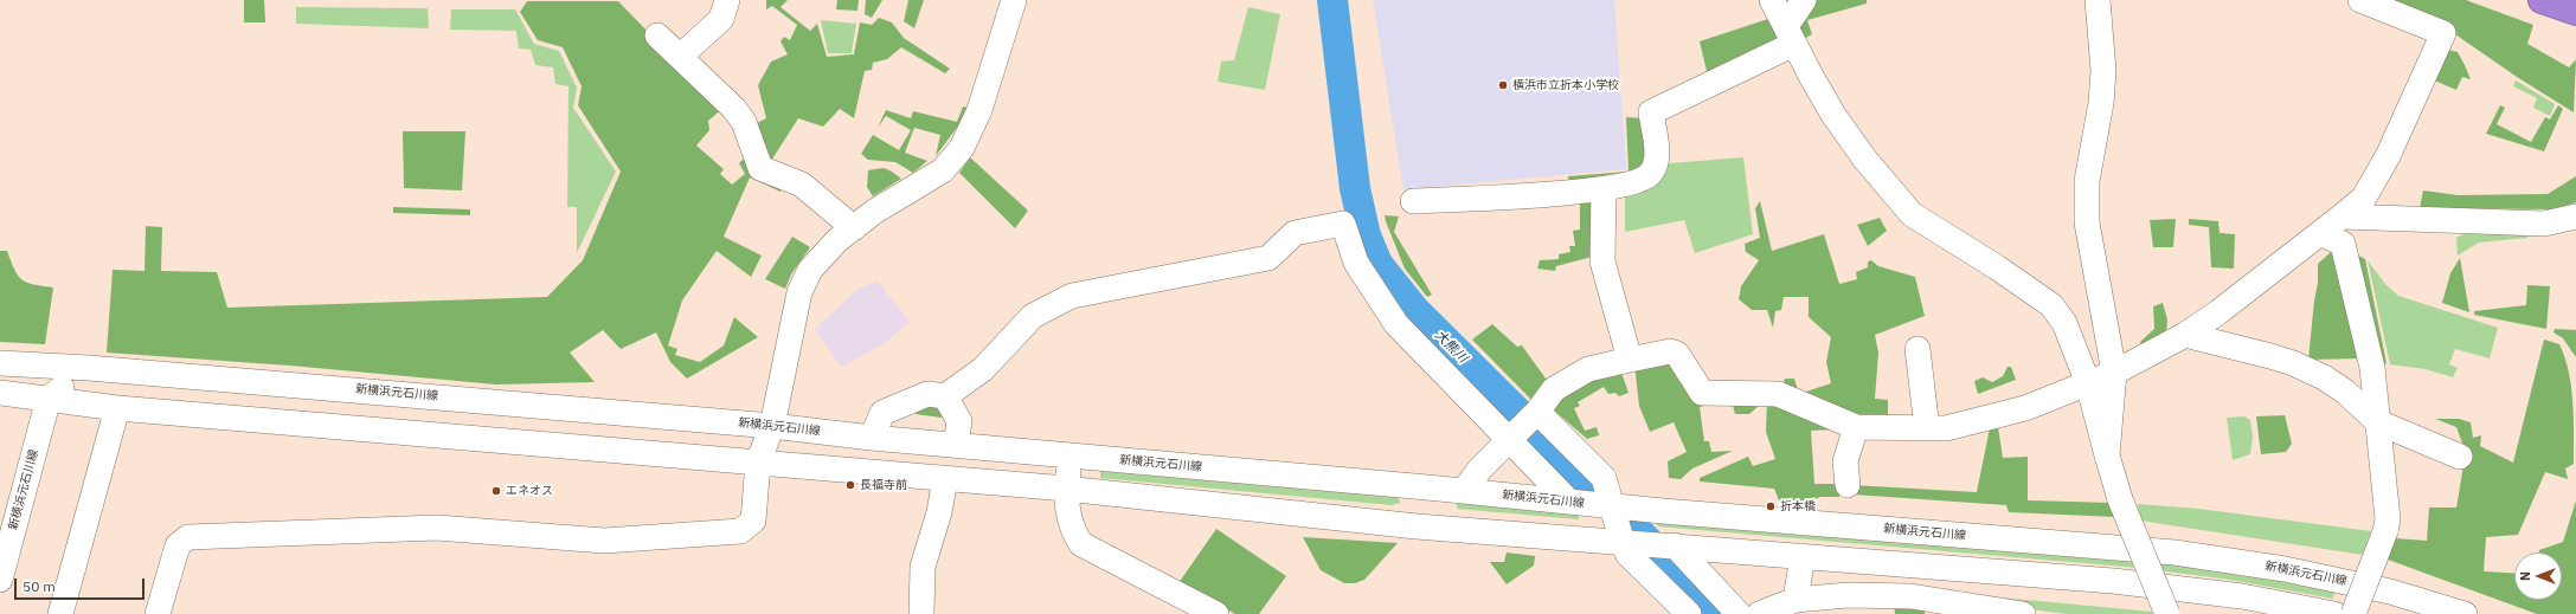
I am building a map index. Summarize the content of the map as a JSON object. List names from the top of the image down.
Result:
{
  "streets": {
    "street": ["新横浜元石川線"]
  },
  "water": ["大熊川"],
  "places": [
    "横浜市立折本小学校",
    "長福寺前",
    "エネオス",
    "折本橋"
  ],
  "scale_bar": "50 m",
  "north": "left"
}
